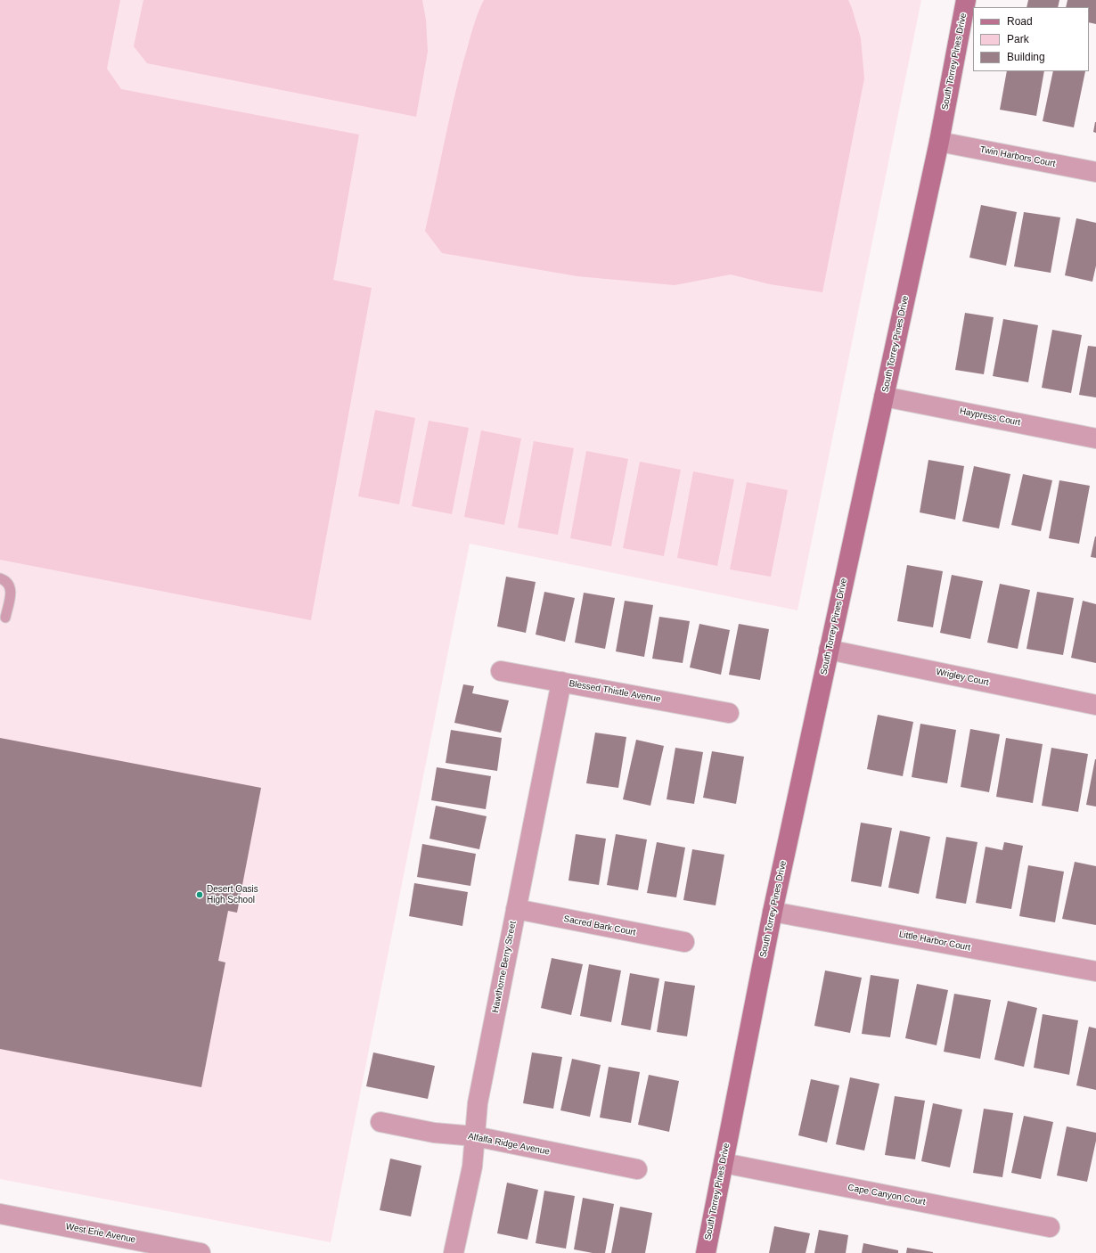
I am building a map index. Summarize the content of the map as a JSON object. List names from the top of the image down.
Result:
{
  "streets": {
    "street": [
      "South Torrey Pines Drive",
      "Twin Harbors Court",
      "Haypress Court",
      "Wrigley Court",
      "Blessed Thistle Avenue",
      "Sacred Bark Court",
      "Little Harbor Court",
      "Hawthorne Berry Street",
      "Alfalfa Ridge Avenue",
      "Cape Canyon Court",
      "West Erie Avenue"
    ]
  },
  "crossings": [
    ["South Torrey Pines Drive", "Twin Harbors Court"],
    ["South Torrey Pines Drive", "Haypress Court"],
    ["South Torrey Pines Drive", "Wrigley Court"],
    ["South Torrey Pines Drive", "Little Harbor Court"],
    ["South Torrey Pines Drive", "Cape Canyon Court"],
    ["Blessed Thistle Avenue", "Hawthorne Berry Street"],
    ["Sacred Bark Court", "Hawthorne Berry Street"],
    ["Hawthorne Berry Street", "Alfalfa Ridge Avenue"]
  ],
  "places": ["Desert Oasis High School"],
  "legend": ["Road", "Park", "Building"]
}
